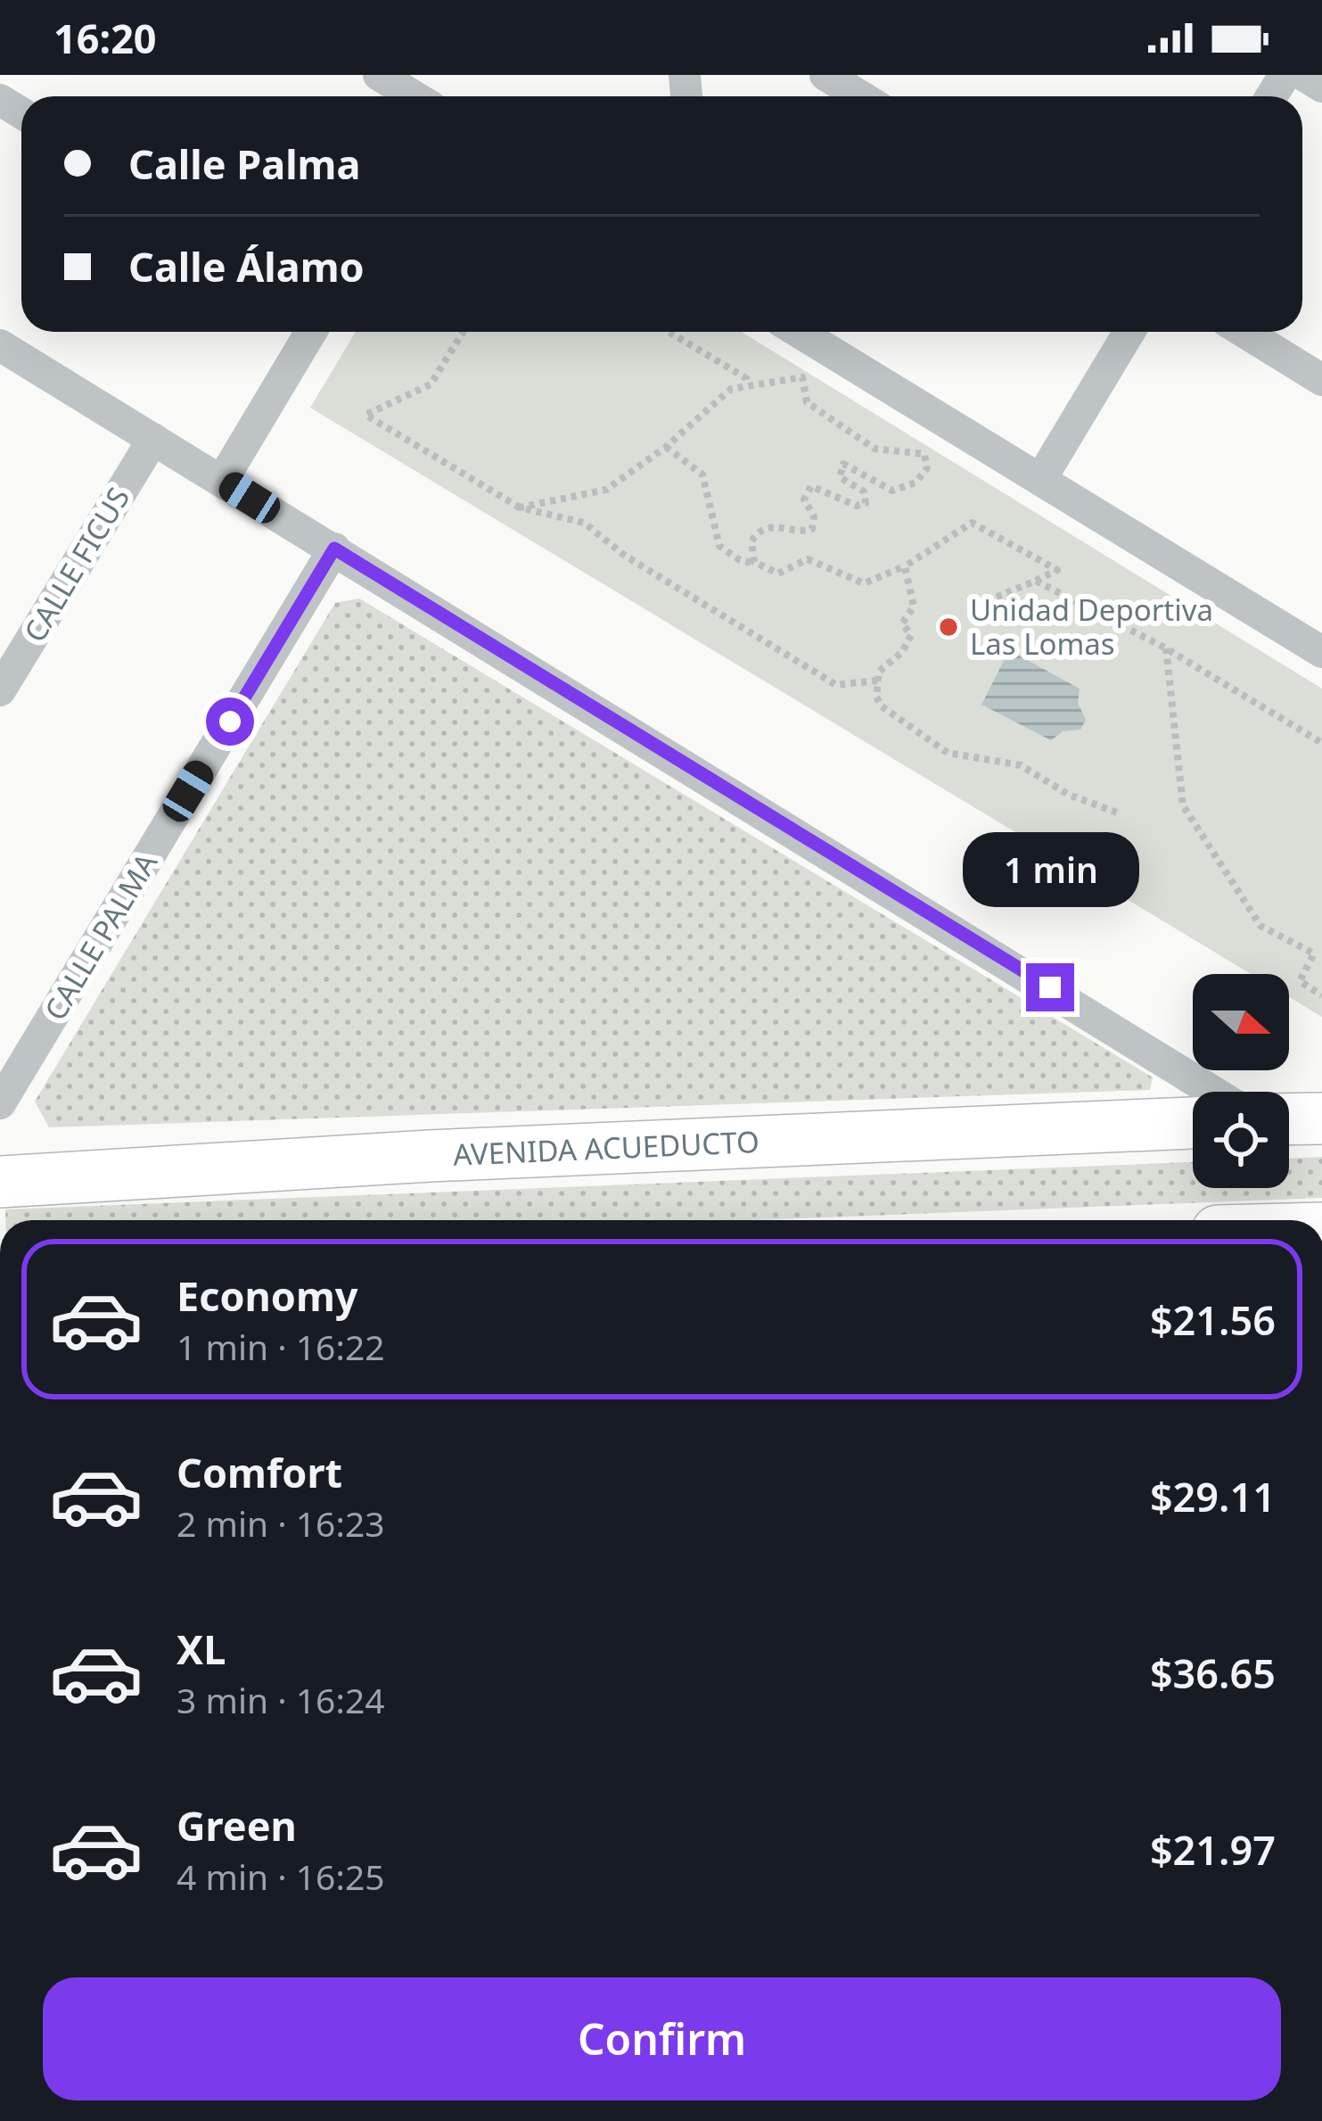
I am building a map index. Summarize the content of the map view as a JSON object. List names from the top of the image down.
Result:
{
  "streets": {
    "main road": ["AVENIDA ACUEDUCTO"],
    "street": ["CALLE FICUS", "CALLE PALMA"]
  },
  "places": ["Unidad Deportiva Las Lomas"],
  "north": "right",
  "page": {
    "status": "16:20",
    "banner": ["Calle Palma", "Calle Álamo"],
    "bubble": "1 min",
    "list": [
      {
        "name": "Economy",
        "note": "1 min · 16:22",
        "value": "$21.56"
      },
      {
        "name": "Comfort",
        "note": "2 min · 16:23",
        "value": "$29.11"
      },
      {
        "name": "XL",
        "note": "3 min · 16:24",
        "value": "$36.65"
      },
      {
        "name": "Green",
        "note": "4 min · 16:25",
        "value": "$21.97"
      }
    ],
    "buttons": "Confirm"
  }
}
